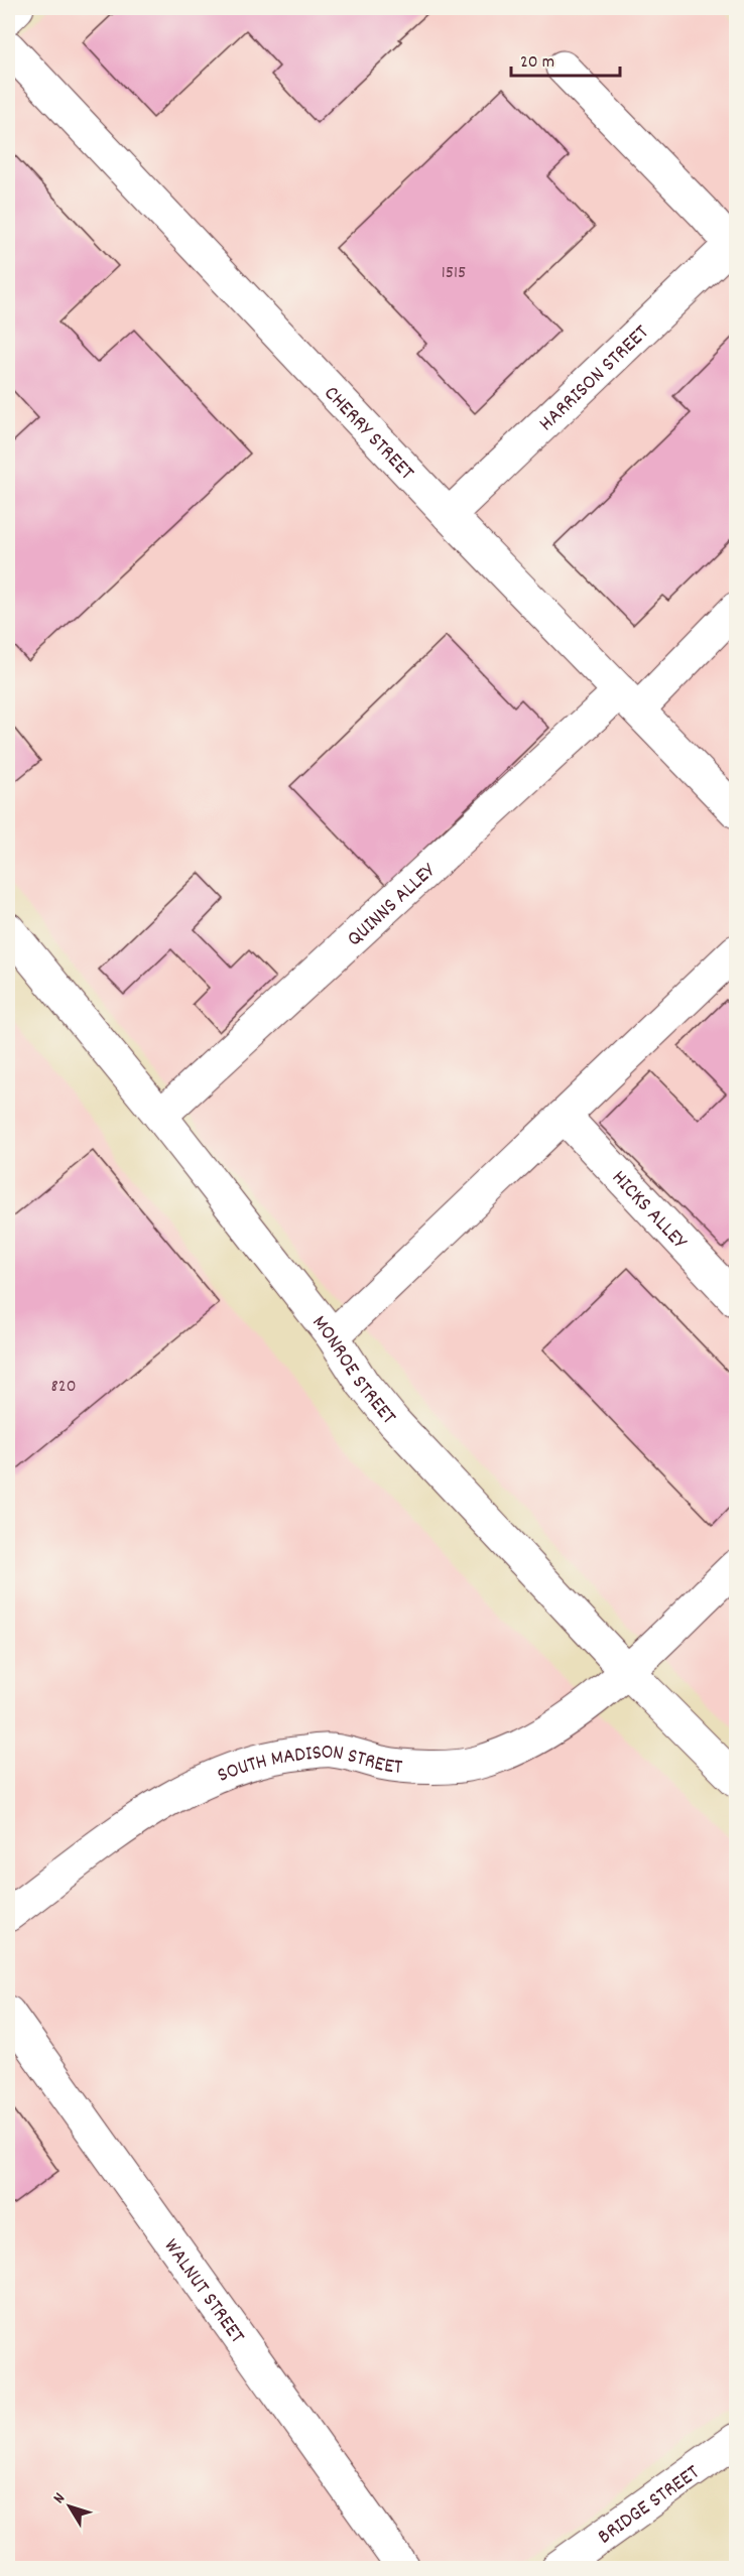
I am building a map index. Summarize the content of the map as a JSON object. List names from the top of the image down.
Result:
{
  "streets": {
    "street": [
      "HARRISON STREET",
      "CHERRY STREET",
      "QUINNS ALLEY",
      "HICKS ALLEY",
      "MONROE STREET",
      "SOUTH MADISON STREET",
      "WALNUT STREET",
      "BRIDGE STREET"
    ]
  },
  "crossings": [
    ["HARRISON STREET", "CHERRY STREET"],
    ["CHERRY STREET", "QUINNS ALLEY"],
    ["QUINNS ALLEY", "MONROE STREET"],
    ["MONROE STREET", "SOUTH MADISON STREET"]
  ],
  "house_numbers": ["1515", "820"],
  "scale_bar": "20 m",
  "north": "top left"
}
